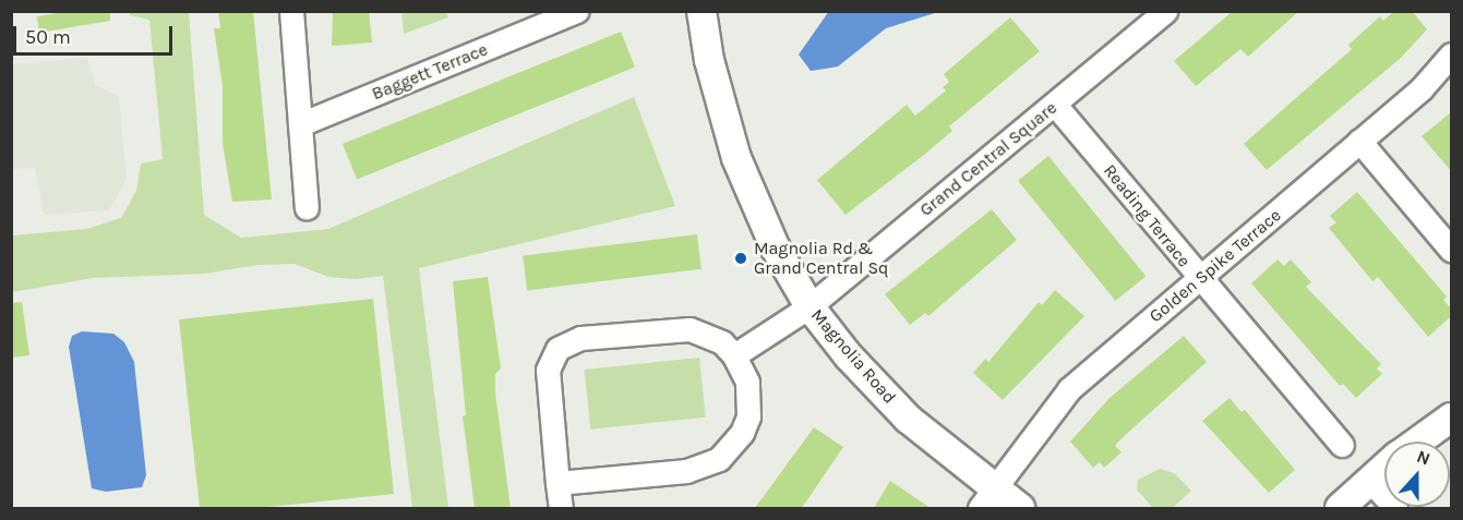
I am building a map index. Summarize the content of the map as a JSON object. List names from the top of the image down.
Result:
{
  "streets": {
    "street": [
      "Baggett Terrace",
      "Grand Central Square",
      "Reading Terrace",
      "Golden Spike Terrace",
      "Magnolia Road"
    ]
  },
  "crossings": [
    ["Grand Central Square", "Reading Terrace"],
    ["Grand Central Square", "Magnolia Road"],
    ["Reading Terrace", "Golden Spike Terrace"],
    ["Golden Spike Terrace", "Magnolia Road"]
  ],
  "places": ["Magnolia Rd & Grand Central Sq"],
  "scale_bar": "50 m",
  "north": "top"
}
